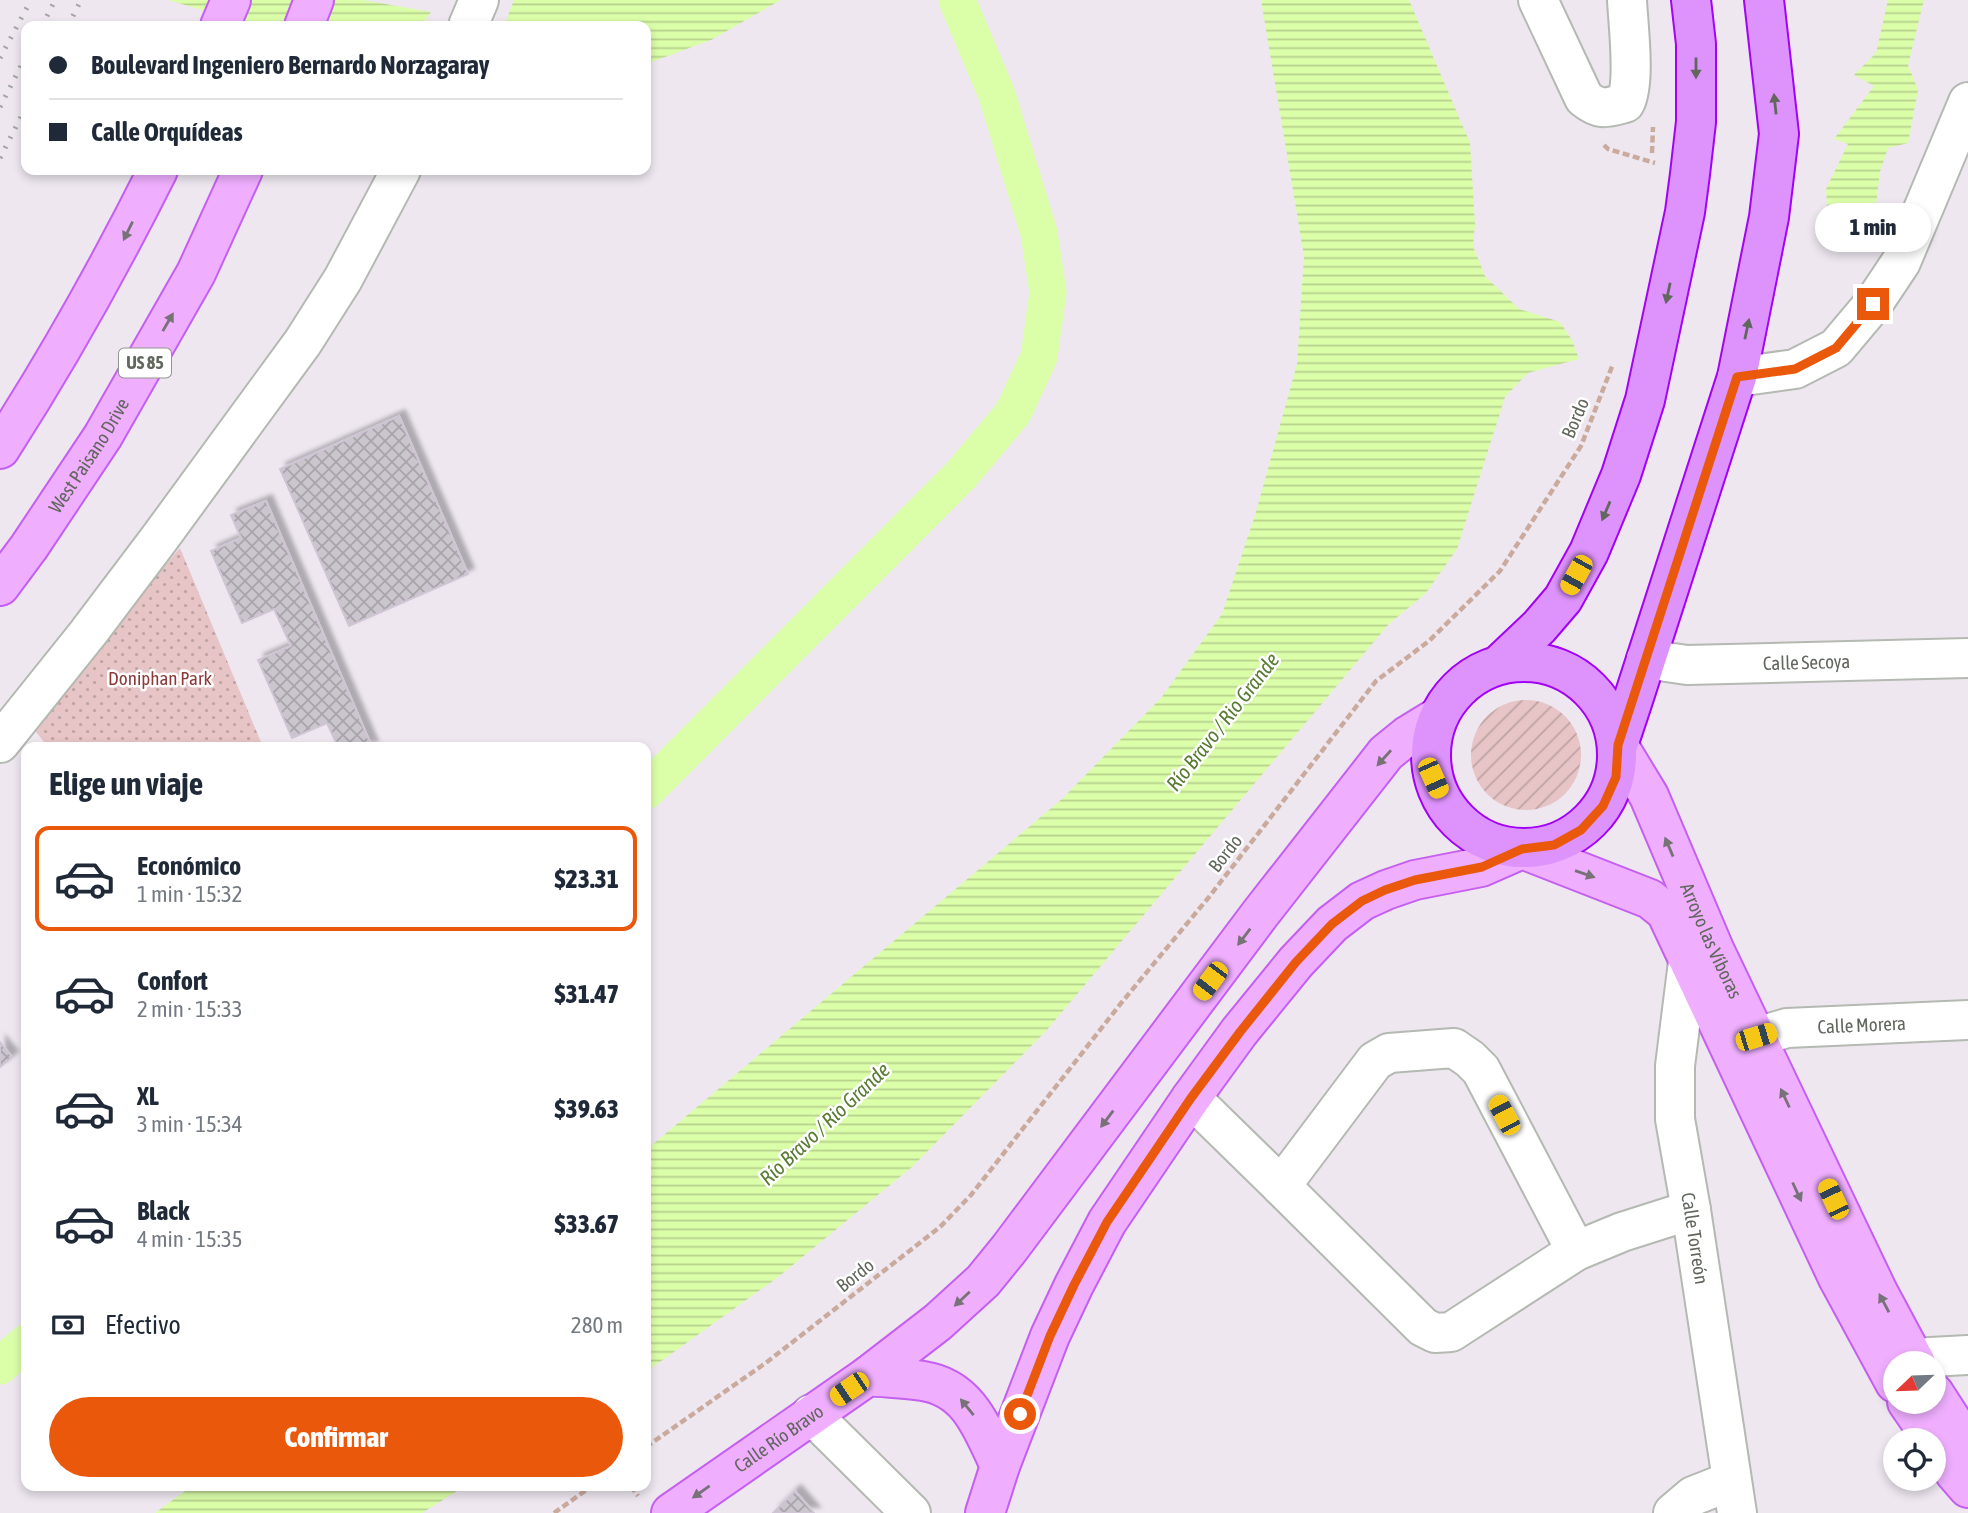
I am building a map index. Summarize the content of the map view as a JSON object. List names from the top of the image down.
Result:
{
  "streets": {
    "main road": [
      "US 85",
      "West Paisano Drive",
      "Arroyo las Víboras",
      "Calle Río Bravo"
    ],
    "street": ["Calle Secoya", "Calle Morera", "Calle Torreón"],
    "path": ["Bordo"]
  },
  "crossings": [
    ["Arroyo las Víboras", "Calle Morera"],
    ["Arroyo las Víboras", "Calle Torreón"],
    ["Arroyo las Víboras", "Calle Río Bravo"]
  ],
  "water": ["Río Bravo / Rio Grande"],
  "parks": ["Doniphan Park"],
  "north": "bottom left",
  "page": {
    "banner": ["Boulevard Ingeniero Bernardo Norzagaray", "Calle Orquídeas"],
    "bubble": "1 min",
    "heading": "Elige un viaje",
    "list": [
      {
        "name": "Económico",
        "note": "1 min · 15:32",
        "value": "$23.31"
      },
      {
        "name": "Confort",
        "note": "2 min · 15:33",
        "value": "$31.47"
      },
      {
        "name": "XL",
        "note": "3 min · 15:34",
        "value": "$39.63"
      },
      {
        "name": "Black",
        "note": "4 min · 15:35",
        "value": "$33.67"
      }
    ],
    "pay": ["Efectivo", "280 m"],
    "buttons": "Confirmar"
  }
}
